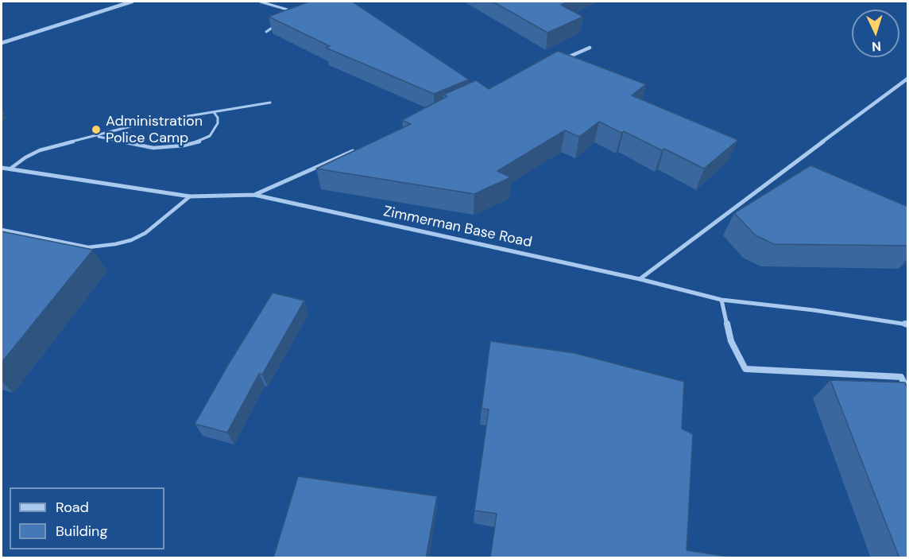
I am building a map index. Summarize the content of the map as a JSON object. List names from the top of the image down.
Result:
{
  "streets": {
    "street": ["Zimmerman Base Road"]
  },
  "places": ["Administration Police Camp"],
  "legend": ["Road", "Building"],
  "north": "bottom"
}
